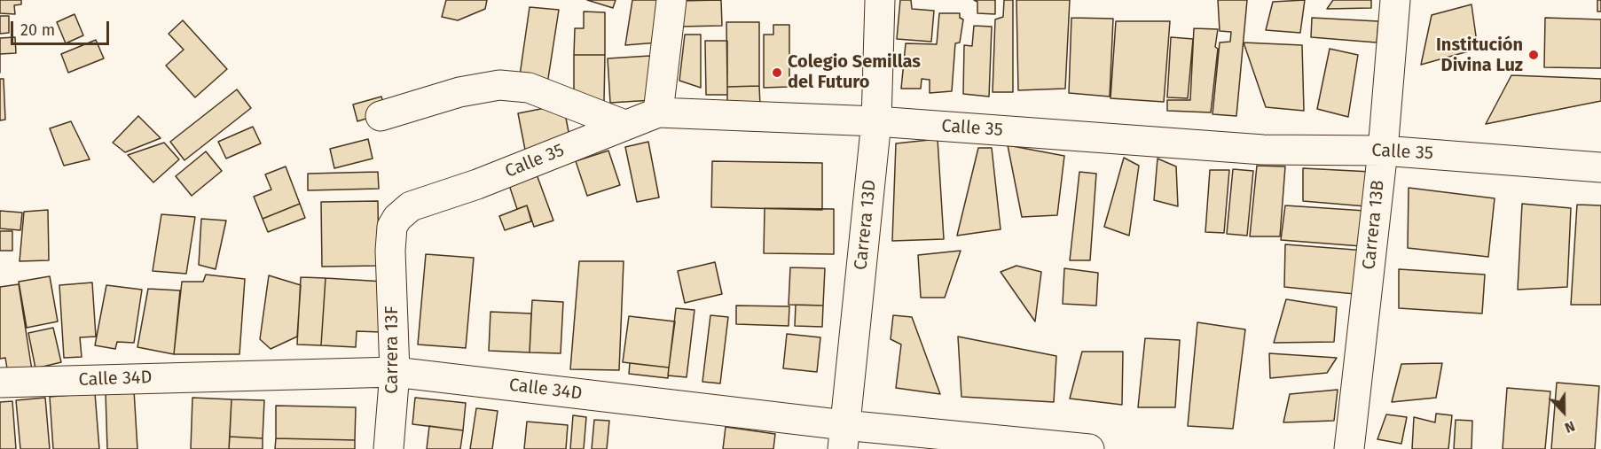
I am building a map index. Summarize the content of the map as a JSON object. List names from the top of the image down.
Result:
{
  "streets": {
    "street": [
      "Calle 35",
      "Carrera 13D",
      "Carrera 13B",
      "Carrera 13F",
      "Calle 34D"
    ]
  },
  "crossings": [
    ["Calle 35", "Carrera 13D"],
    ["Calle 35", "Carrera 13B"],
    ["Calle 35", "Carrera 13F"],
    ["Carrera 13D", "Calle 34D"],
    ["Carrera 13F", "Calle 34D"]
  ],
  "places": ["Institución Divina Luz", "Colegio Semillas del Futuro"],
  "scale_bar": "20 m",
  "north": "bottom"
}
